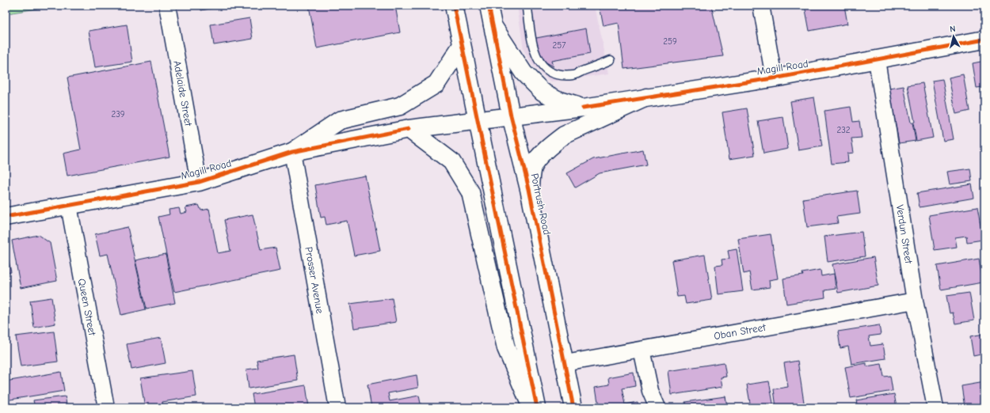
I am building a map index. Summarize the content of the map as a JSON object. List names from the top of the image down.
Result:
{
  "streets": {
    "main road": ["Magill Road", "Portrush Road"],
    "street": [
      "Adelaide Street",
      "Verdun Street",
      "Prosser Avenue",
      "Queen Street",
      "Oban Street"
    ]
  },
  "crossings": [
    ["Magill Road", "Adelaide Street"],
    ["Magill Road", "Portrush Road"],
    ["Magill Road", "Verdun Street"],
    ["Magill Road", "Prosser Avenue"],
    ["Magill Road", "Queen Street"],
    ["Portrush Road", "Oban Street"],
    ["Verdun Street", "Oban Street"]
  ],
  "house_numbers": [
    "259",
    "257",
    "239",
    "232"
  ],
  "north": "top"
}
